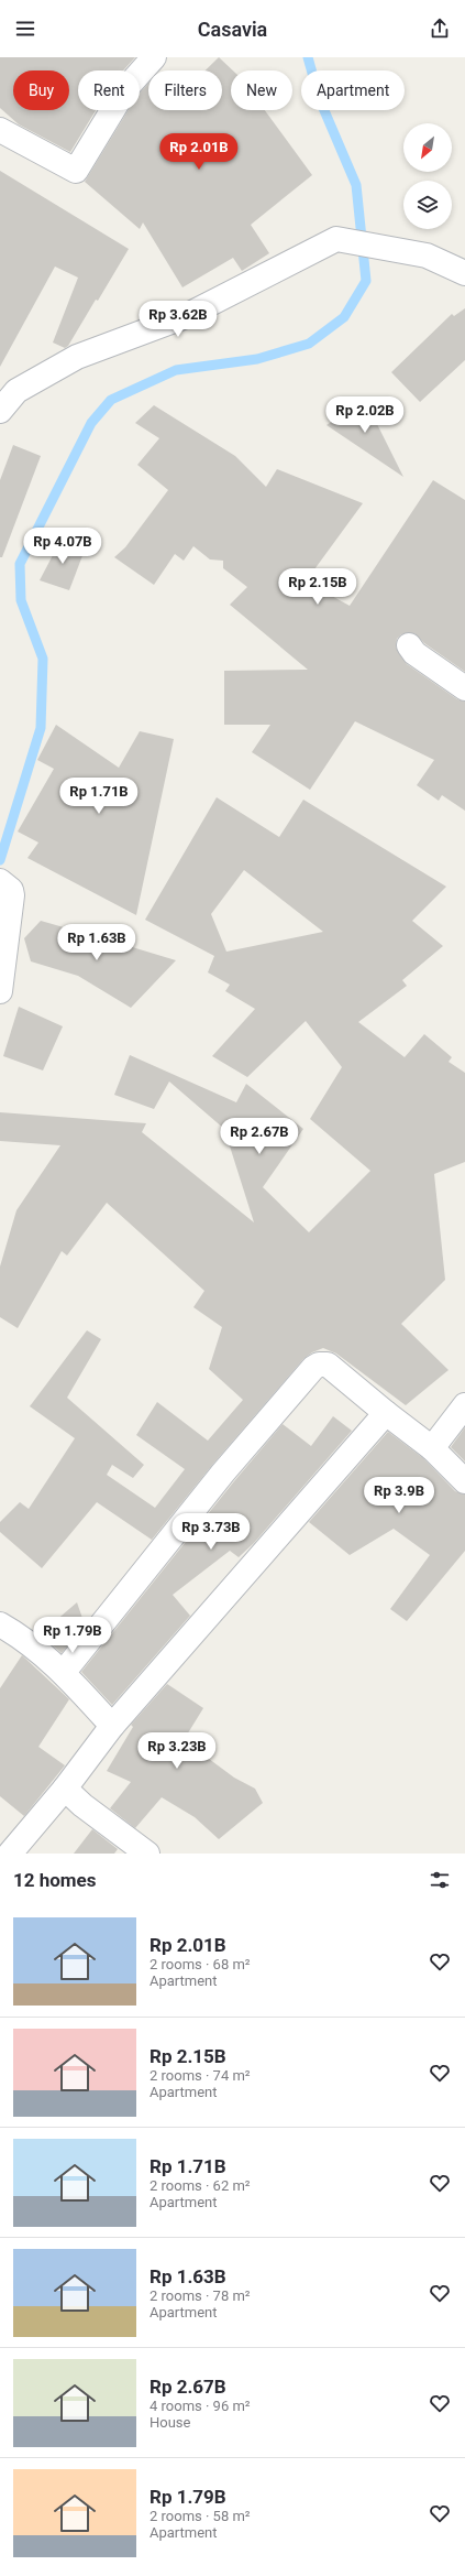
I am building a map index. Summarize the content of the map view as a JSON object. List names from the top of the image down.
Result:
{
  "north": "bottom left",
  "page": {
    "header": "Casavia",
    "chip": [
      "Buy",
      "Rent",
      "Filters",
      "New",
      "Apartment"
    ],
    "price": [
      "Rp 2.01B",
      "Rp 3.62B",
      "Rp 2.02B",
      "Rp 4.07B",
      "Rp 2.15B",
      "Rp 1.71B",
      "Rp 1.63B",
      "Rp 2.67B",
      "Rp 3.9B",
      "Rp 3.73B",
      "Rp 1.79B",
      "Rp 3.23B"
    ],
    "heading": "12 homes",
    "list": [
      {
        "name": "Rp 2.01B",
        "note": "2 rooms · 68 m² · Apartment"
      },
      {
        "name": "Rp 2.15B",
        "note": "2 rooms · 74 m² · Apartment"
      },
      {
        "name": "Rp 1.71B",
        "note": "2 rooms · 62 m² · Apartment"
      },
      {
        "name": "Rp 1.63B",
        "note": "2 rooms · 78 m² · Apartment"
      },
      {
        "name": "Rp 2.67B",
        "note": "4 rooms · 96 m² · House"
      },
      {
        "name": "Rp 1.79B",
        "note": "2 rooms · 58 m² · Apartment"
      }
    ]
  }
}
